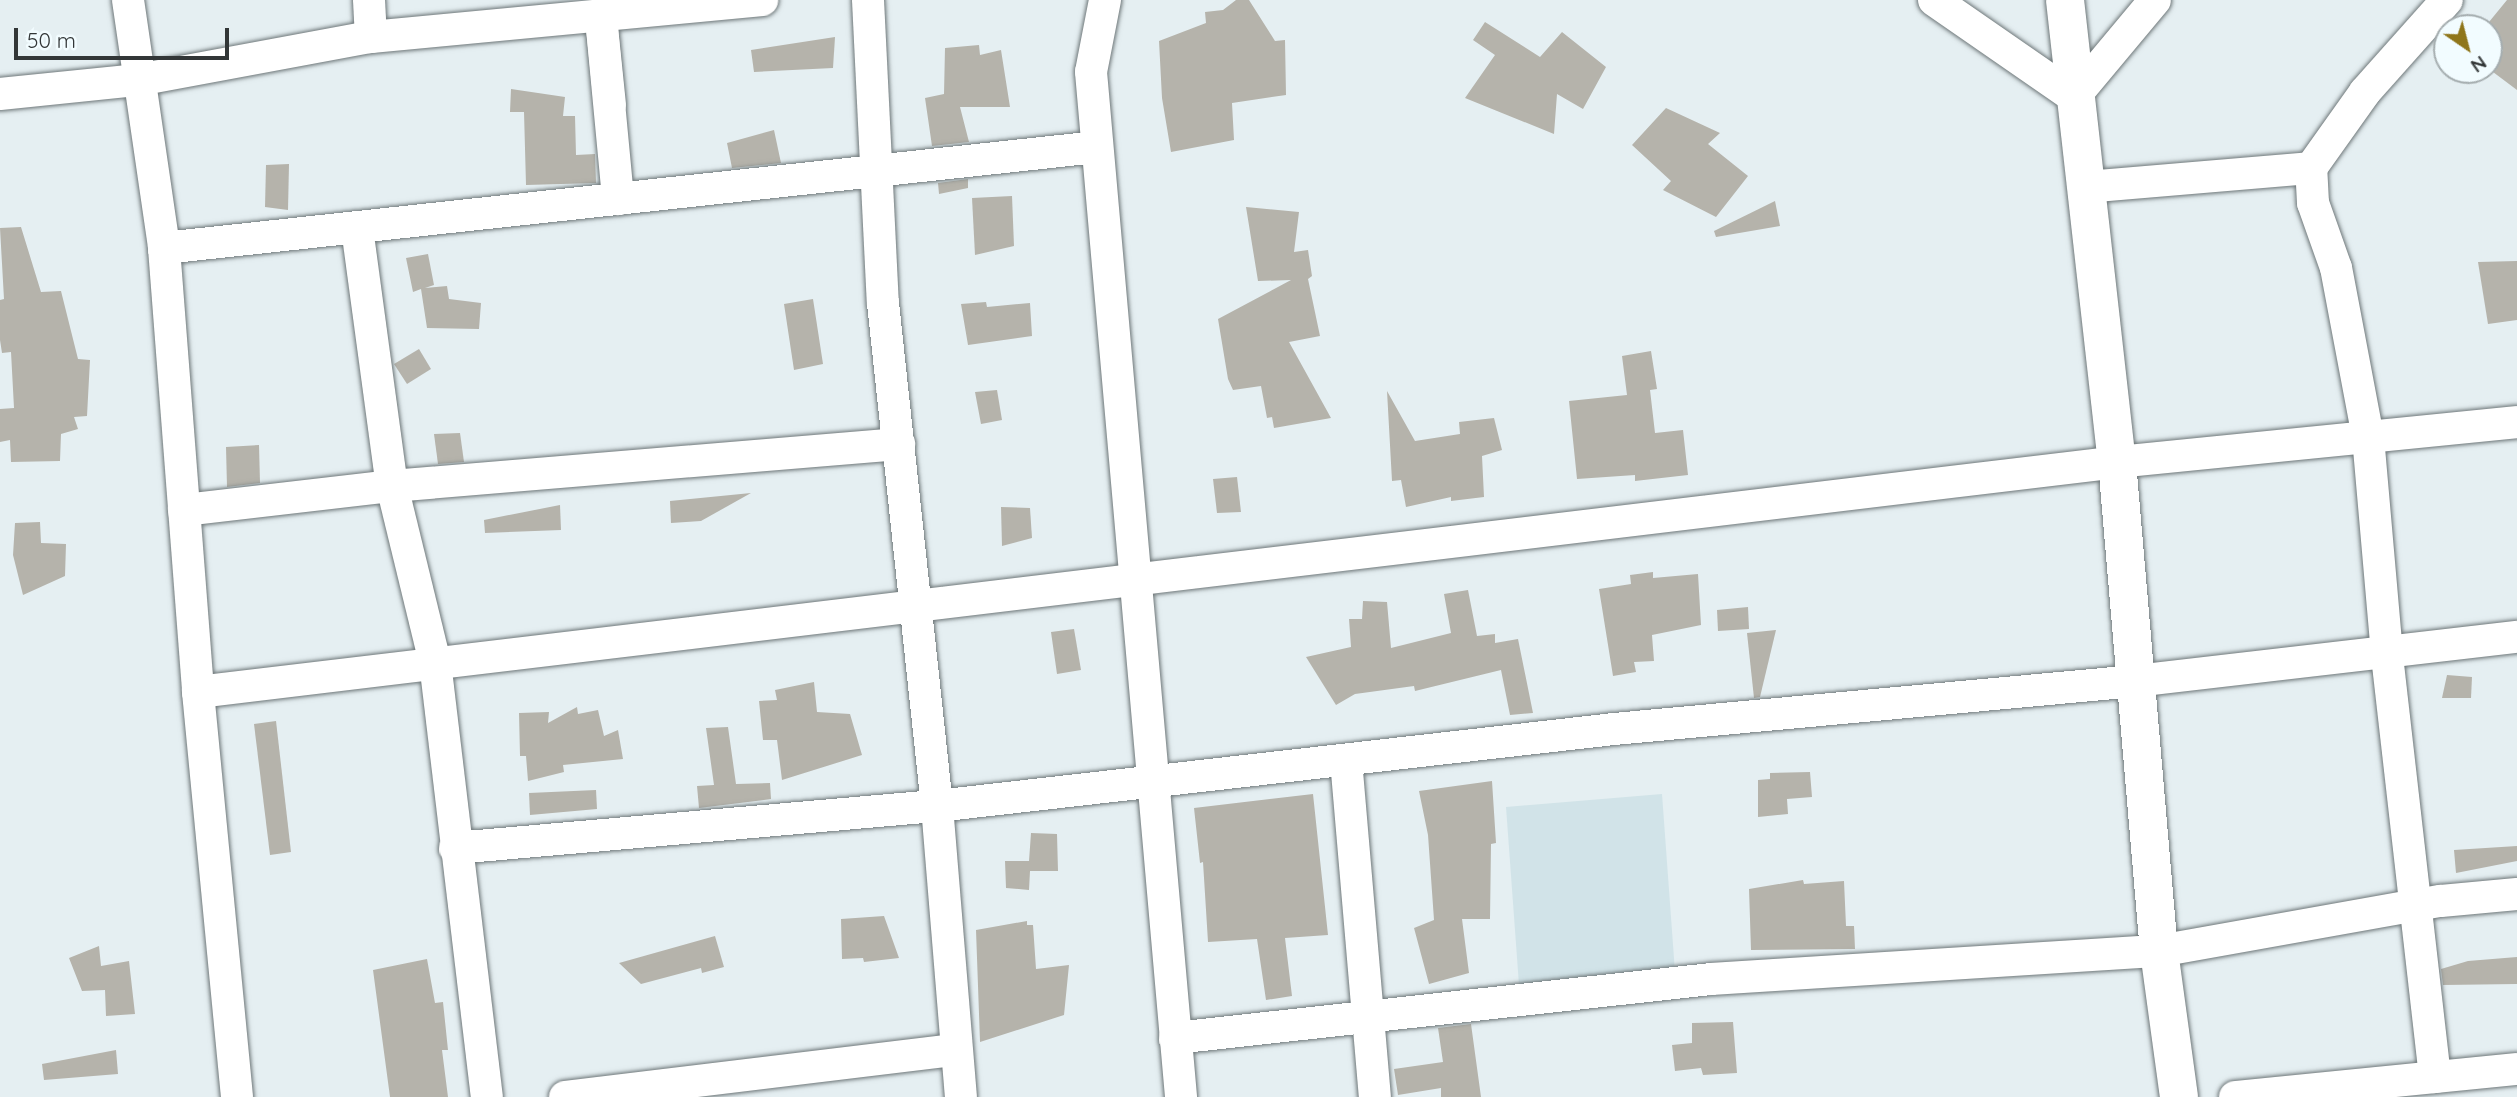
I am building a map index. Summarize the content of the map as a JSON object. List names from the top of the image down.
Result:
{
  "scale_bar": "50 m",
  "north": "bottom right"
}
